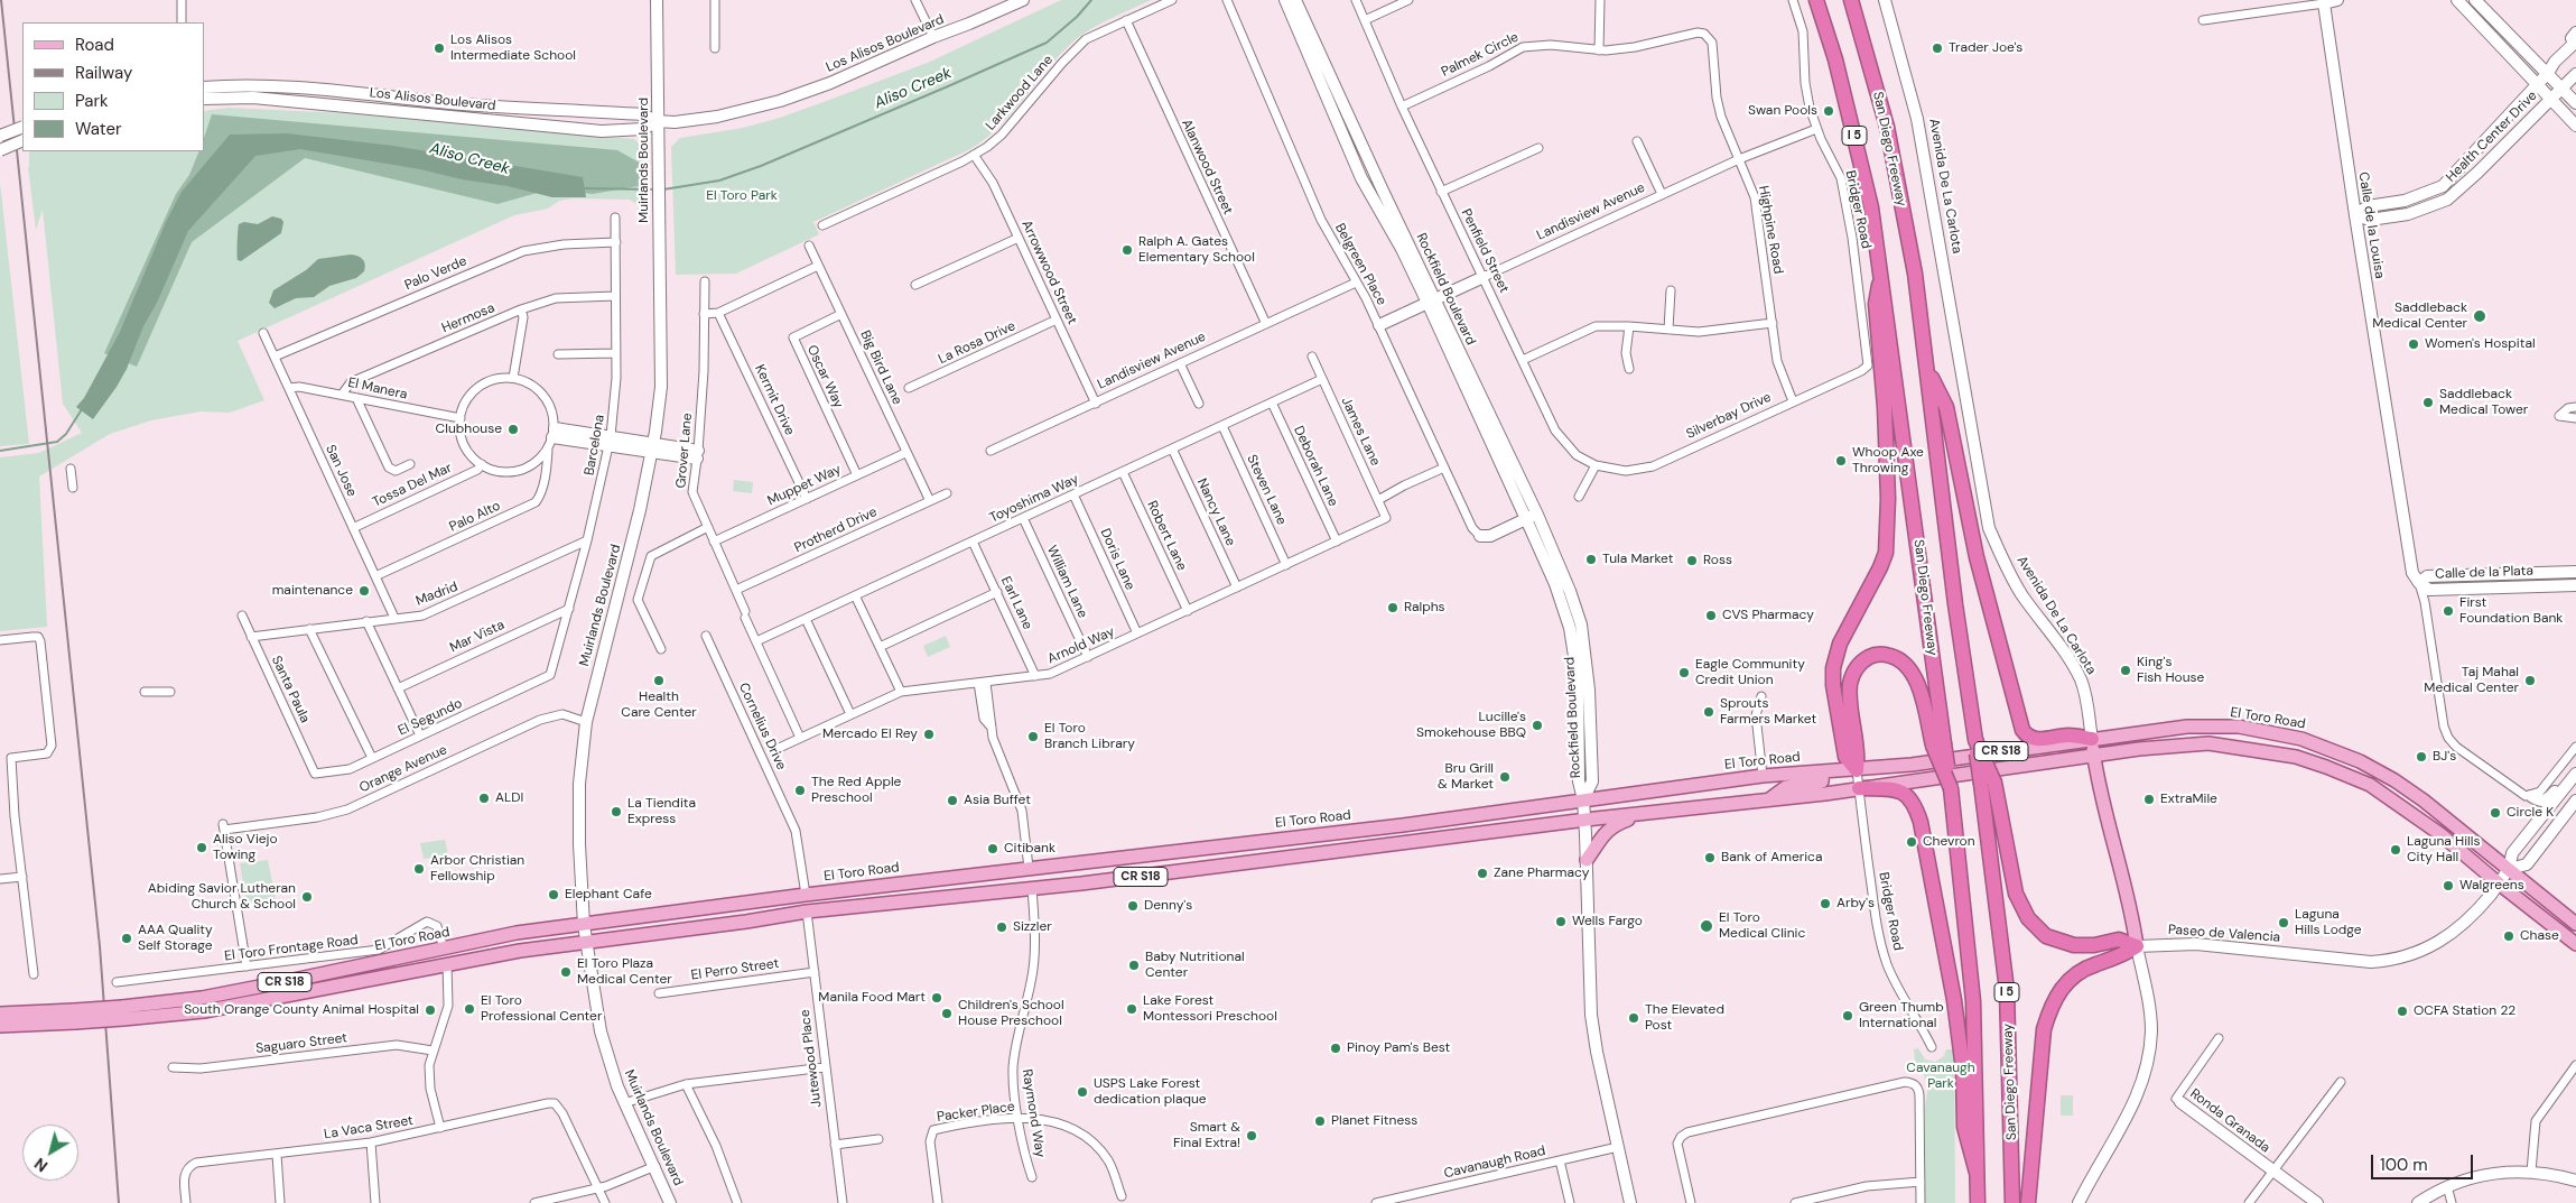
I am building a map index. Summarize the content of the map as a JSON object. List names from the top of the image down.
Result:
{
  "streets": {
    "highway": ["I 5", "San Diego Freeway"],
    "main road": [
      "Los Alisos Boulevard",
      "Health Center Drive",
      "Muirlands Boulevard",
      "Avenida De La Carlota",
      "Landisview Avenue",
      "Calle de la Louisa",
      "Rockfield Boulevard",
      "Calle de la Plata",
      "El Toro Road",
      "CR S18",
      "Paseo de Valencia",
      "Ronda Granada"
    ],
    "street": [
      "Palmek Circle",
      "Larkwood Lane",
      "Alanwood Street",
      "Bridger Road",
      "Highpine Road",
      "Penfield Street",
      "Belgreen Place",
      "Arrowwood Street",
      "Palo Verde",
      "Hermosa",
      "La Rosa Drive",
      "Big Bird Lane",
      "Oscar Way",
      "El Manera",
      "Kermit Drive",
      "Silverbay Drive",
      "James Lane",
      "Barcelona",
      "Grover Lane",
      "Deborah Lane",
      "San Jose",
      "Tossa Del Mar",
      "Muppet Way",
      "Steven Lane",
      "Toyoshima Way",
      "Nancy Lane",
      "Palo Alto",
      "Protherd Drive",
      "Robert Lane",
      "Doris Lane",
      "William Lane",
      "Madrid",
      "Earl Lane",
      "Mar Vista",
      "Arnold Way",
      "Santa Paula",
      "El Segundo",
      "Cornelius Drive",
      "Orange Avenue",
      "El Toro Frontage Road",
      "El Perro Street",
      "Saguaro Street",
      "Jutewood Place",
      "Packer Place",
      "Raymond Way",
      "La Vaca Street",
      "Cavanaugh Road"
    ]
  },
  "crossings": [
    ["Los Alisos Boulevard", "Muirlands Boulevard"],
    ["Palmek Circle", "Highpine Road"],
    ["Palmek Circle", "Penfield Street"],
    ["Larkwood Lane", "Alanwood Street"],
    ["Larkwood Lane", "Arrowwood Street"],
    ["Health Center Drive", "Calle de la Louisa"],
    ["Muirlands Boulevard", "El Toro Road"],
    ["Muirlands Boulevard", "Orange Avenue"],
    ["Alanwood Street", "Landisview Avenue"],
    ["Avenida De La Carlota", "El Toro Road"],
    ["Avenida De La Carlota", "Paseo de Valencia"],
    ["Bridger Road", "Landisview Avenue"],
    ["Bridger Road", "Silverbay Drive"],
    ["Bridger Road", "El Toro Road"],
    ["Landisview Avenue", "Highpine Road"],
    ["Landisview Avenue", "Penfield Street"],
    ["Landisview Avenue", "Belgreen Place"],
    ["Landisview Avenue", "Arrowwood Street"],
    ["Landisview Avenue", "Rockfield Boulevard"],
    ["Calle de la Louisa", "Calle de la Plata"],
    ["Highpine Road", "Silverbay Drive"],
    ["Penfield Street", "Silverbay Drive"],
    ["Arrowwood Street", "La Rosa Drive"],
    ["Palo Verde", "Barcelona"],
    ["Palo Verde", "San Jose"],
    ["Rockfield Boulevard", "El Toro Road"],
    ["Hermosa", "El Manera"],
    ["Hermosa", "Barcelona"],
    ["Big Bird Lane", "Oscar Way"],
    ["Big Bird Lane", "Muppet Way"],
    ["Big Bird Lane", "Protherd Drive"],
    ["Oscar Way", "Muppet Way"],
    ["El Manera", "San Jose"],
    ["El Manera", "Tossa Del Mar"],
    ["El Manera", "Palo Alto"],
    ["Kermit Drive", "Muppet Way"],
    ["James Lane", "Toyoshima Way"],
    ["James Lane", "Arnold Way"],
    ["Barcelona", "Madrid"],
    ["Barcelona", "Mar Vista"],
    ["Barcelona", "El Segundo"],
    ["Grover Lane", "Muppet Way"],
    ["Grover Lane", "Toyoshima Way"],
    ["Grover Lane", "Protherd Drive"],
    ["Grover Lane", "Arnold Way"],
    ["Deborah Lane", "Toyoshima Way"],
    ["Deborah Lane", "Arnold Way"],
    ["San Jose", "Tossa Del Mar"],
    ["San Jose", "Palo Alto"],
    ["San Jose", "Madrid"],
    ["Tossa Del Mar", "Palo Alto"],
    ["Steven Lane", "Toyoshima Way"],
    ["Steven Lane", "Arnold Way"],
    ["Toyoshima Way", "Nancy Lane"],
    ["Toyoshima Way", "Robert Lane"],
    ["Toyoshima Way", "Doris Lane"],
    ["Toyoshima Way", "William Lane"],
    ["Toyoshima Way", "Earl Lane"],
    ["Nancy Lane", "Arnold Way"],
    ["Robert Lane", "Arnold Way"],
    ["Doris Lane", "Arnold Way"],
    ["William Lane", "Arnold Way"],
    ["Madrid", "Santa Paula"],
    ["Earl Lane", "Arnold Way"],
    ["Santa Paula", "El Segundo"],
    ["El Toro Road", "Cornelius Drive"],
    ["El Toro Road", "Paseo de Valencia"],
    ["El Toro Road", "El Toro Frontage Road"],
    ["El Toro Road", "Jutewood Place"],
    ["El Toro Road", "Raymond Way"],
    ["Orange Avenue", "El Toro Frontage Road"],
    ["El Perro Street", "Jutewood Place"],
    ["Packer Place", "Raymond Way"]
  ],
  "water": ["Aliso Creek"],
  "parks": ["El Toro Park", "Cavanaugh Park"],
  "places": [
    "Los Alisos Intermediate School",
    "Trader Joe's",
    "Swan Pools",
    "Ralph A. Gates Elementary School",
    "Saddleback Medical Center",
    "Women's Hospital",
    "Saddleback Medical Tower",
    "Clubhouse",
    "Whoop Axe Throwing",
    "Tula Market",
    "Ross",
    "maintenance",
    "Ralphs",
    "First Foundation Bank",
    "CVS Pharmacy",
    "King's Fish House",
    "Eagle Community Credit Union",
    "Health Care Center",
    "Taj Mahal Medical Center",
    "Sprouts Farmers Market",
    "Lucille's Smokehouse BBQ",
    "Mercado El Rey",
    "El Toro Branch Library",
    "BJ's",
    "Bru Grill & Market",
    "The Red Apple Preschool",
    "ALDI",
    "ExtraMile",
    "Asia Buffet",
    "La Tiendita Express",
    "Circle K",
    "Chevron",
    "Aliso Viejo Towing",
    "Citibank",
    "Laguna Hills City Hall",
    "Bank of America",
    "Arbor Christian Fellowship",
    "Zane Pharmacy",
    "Walgreens",
    "Elephant Cafe",
    "Abiding Savior Lutheran Church & School",
    "Arby's",
    "Denny's",
    "Wells Fargo",
    "Laguna Hills Lodge",
    "El Toro Medical Clinic",
    "Sizzler",
    "Chase",
    "AAA Quality Self Storage",
    "Baby Nutritional Center",
    "El Toro Plaza Medical Center",
    "Manila Food Mart",
    "El Toro Professional Center",
    "Lake Forest Montessori Preschool",
    "South Orange County Animal Hospital",
    "OCFA Station 22",
    "Children's School House Preschool",
    "Green Thumb International",
    "The Elevated Post",
    "Pinoy Pam's Best",
    "USPS Lake Forest dedication plaque",
    "Planet Fitness",
    "Smart & Final Extra!"
  ],
  "legend": [
    "Road",
    "Railway",
    "Park",
    "Water"
  ],
  "scale_bar": "100 m",
  "north": "bottom left"
}
